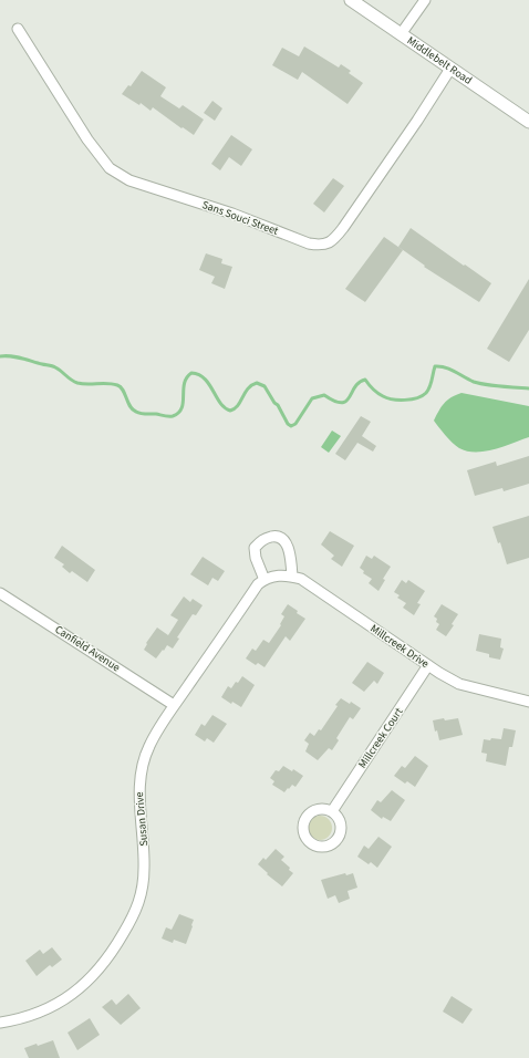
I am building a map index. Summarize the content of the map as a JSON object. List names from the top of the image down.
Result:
{
  "streets": {
    "street": [
      "Middlebelt Road",
      "Sans Souci Street",
      "Millcreek Drive",
      "Canfield Avenue",
      "Millcreek Court",
      "Susan Drive"
    ]
  },
  "crossings": [
    ["Middlebelt Road", "Sans Souci Street"],
    ["Millcreek Drive", "Millcreek Court"],
    ["Millcreek Drive", "Susan Drive"],
    ["Canfield Avenue", "Susan Drive"]
  ]
}
